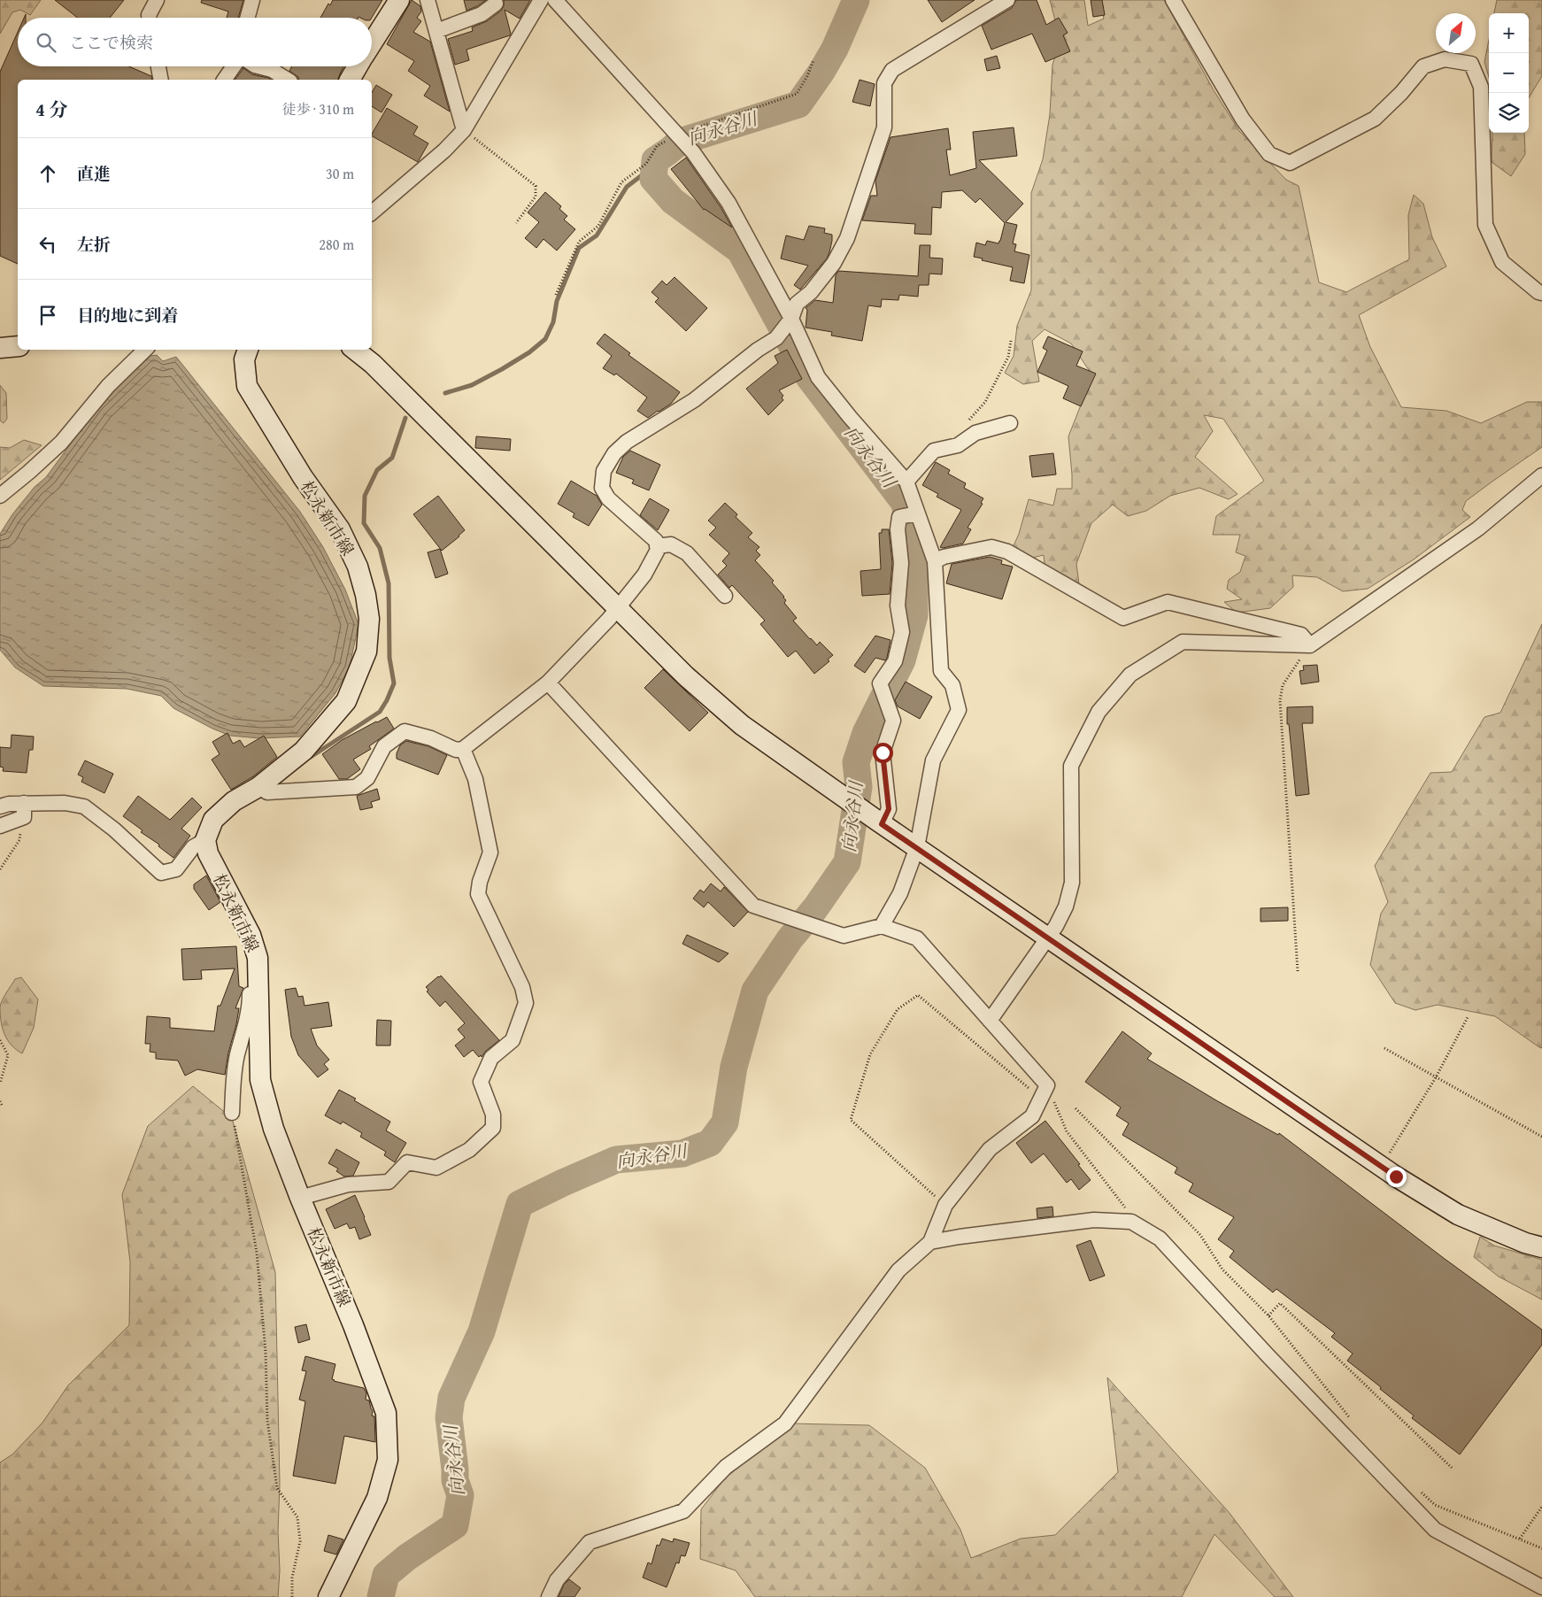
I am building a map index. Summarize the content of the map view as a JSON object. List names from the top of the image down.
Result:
{
  "streets": {
    "street": ["松永新市線"]
  },
  "water": ["向永谷川"],
  "north": "top right",
  "page": {
    "map_buttons": ["+", "−"],
    "search": "ここで検索",
    "heading": ["4 分", "徒歩 · 310 m"],
    "list": [
      ["直進", "30 m"],
      ["左折", "280 m"],
      "目的地に到着"
    ]
  }
}
